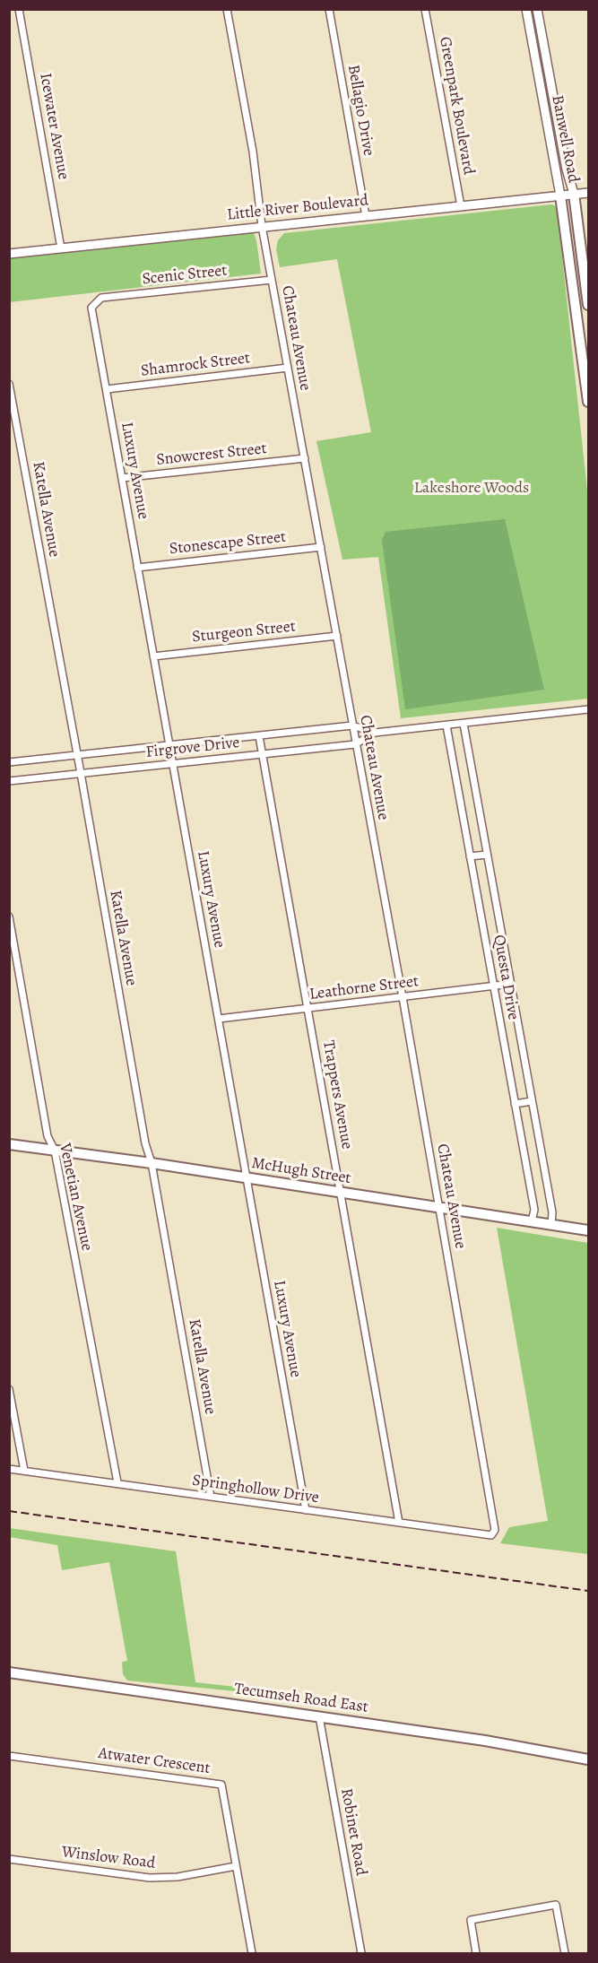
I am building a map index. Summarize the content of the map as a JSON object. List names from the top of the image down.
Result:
{
  "streets": {
    "main road": ["Banwell Road", "McHugh Street", "Tecumseh Road East"],
    "street": [
      "Greenpark Boulevard",
      "Bellagio Drive",
      "Icewater Avenue",
      "Little River Boulevard",
      "Scenic Street",
      "Chateau Avenue",
      "Shamrock Street",
      "Snowcrest Street",
      "Luxury Avenue",
      "Katella Avenue",
      "Stonescape Street",
      "Sturgeon Street",
      "Firgrove Drive",
      "Questa Drive",
      "Leathorne Street",
      "Trappers Avenue",
      "Venetian Avenue",
      "Springhollow Drive",
      "Atwater Crescent",
      "Robinet Road",
      "Winslow Road"
    ]
  },
  "crossings": [
    ["Greenpark Boulevard", "Little River Boulevard"],
    ["Bellagio Drive", "Little River Boulevard"],
    ["Icewater Avenue", "Little River Boulevard"],
    ["Banwell Road", "Little River Boulevard"],
    ["Little River Boulevard", "Chateau Avenue"],
    ["Scenic Street", "Chateau Avenue"],
    ["Scenic Street", "Luxury Avenue"],
    ["Chateau Avenue", "Shamrock Street"],
    ["Chateau Avenue", "Snowcrest Street"],
    ["Chateau Avenue", "Stonescape Street"],
    ["Chateau Avenue", "Sturgeon Street"],
    ["Chateau Avenue", "Firgrove Drive"],
    ["Chateau Avenue", "Leathorne Street"],
    ["Chateau Avenue", "McHugh Street"],
    ["Chateau Avenue", "Springhollow Drive"],
    ["Shamrock Street", "Luxury Avenue"],
    ["Snowcrest Street", "Luxury Avenue"],
    ["Luxury Avenue", "Stonescape Street"],
    ["Luxury Avenue", "Sturgeon Street"],
    ["Luxury Avenue", "Firgrove Drive"],
    ["Luxury Avenue", "Leathorne Street"],
    ["Luxury Avenue", "McHugh Street"],
    ["Luxury Avenue", "Springhollow Drive"],
    ["Katella Avenue", "Firgrove Drive"],
    ["Katella Avenue", "McHugh Street"],
    ["Katella Avenue", "Springhollow Drive"],
    ["Firgrove Drive", "Questa Drive"],
    ["Firgrove Drive", "Trappers Avenue"],
    ["Questa Drive", "Leathorne Street"],
    ["Questa Drive", "McHugh Street"],
    ["Leathorne Street", "Trappers Avenue"],
    ["Trappers Avenue", "McHugh Street"],
    ["Trappers Avenue", "Springhollow Drive"],
    ["McHugh Street", "Venetian Avenue"],
    ["Venetian Avenue", "Springhollow Drive"],
    ["Tecumseh Road East", "Robinet Road"],
    ["Atwater Crescent", "Winslow Road"]
  ],
  "parks": ["Lakeshore Woods"]
}
